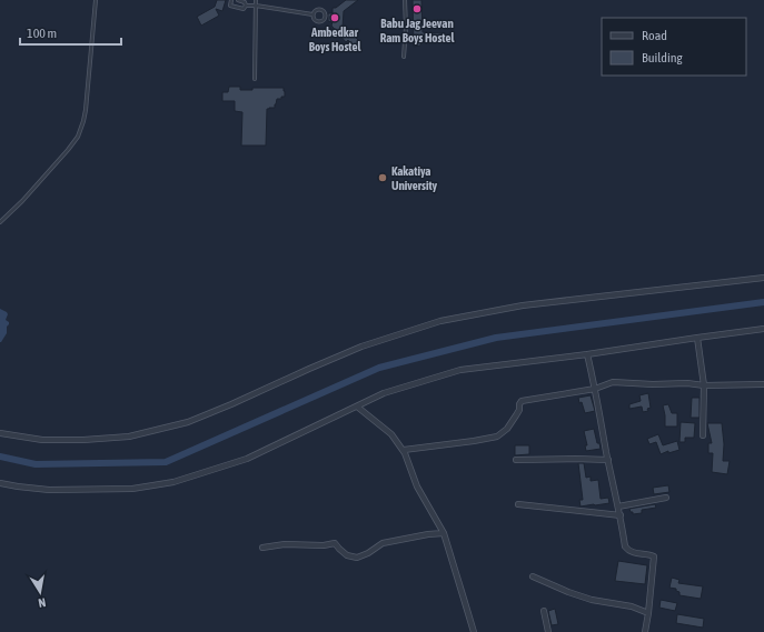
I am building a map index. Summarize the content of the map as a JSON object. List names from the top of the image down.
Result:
{
  "places": ["Babu Jag Jeevan Ram Boys Hostel", "Ambedkar Boys Hostel", "Kakatiya University"],
  "legend": ["Road", "Building"],
  "scale_bar": "100 m",
  "north": "bottom"
}
